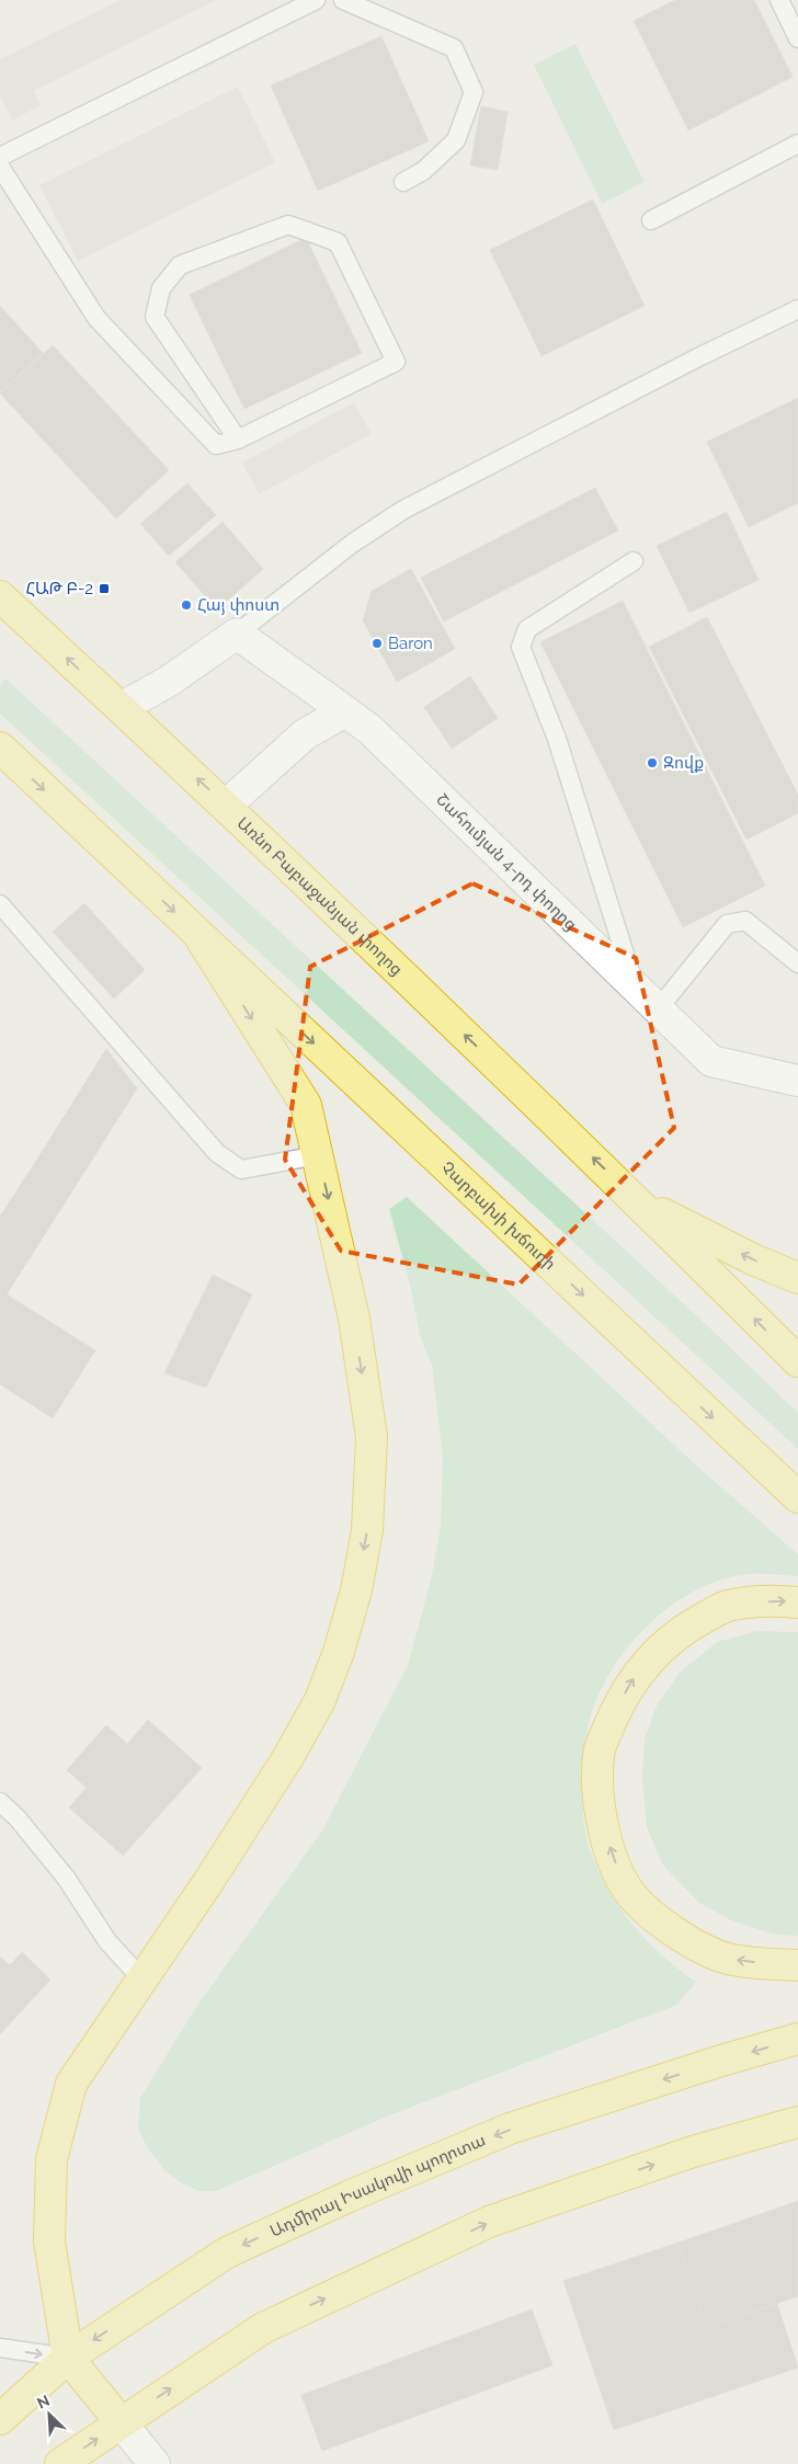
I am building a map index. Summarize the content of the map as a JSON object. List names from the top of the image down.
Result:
{
  "streets": {
    "highway": ["Առնո Բաբաջանյան փողոց", "Չարբախի խճուղի", "Ադմիրալ Իսակովի պողոտա"],
    "street": ["Շահումյան 4-րդ փողոց"]
  },
  "places": {
    "transit": ["ՀԱԹ Բ-2"],
    "other": ["Հայ փոստ", "Baron", "Զովք"]
  },
  "north": "top left"
}
